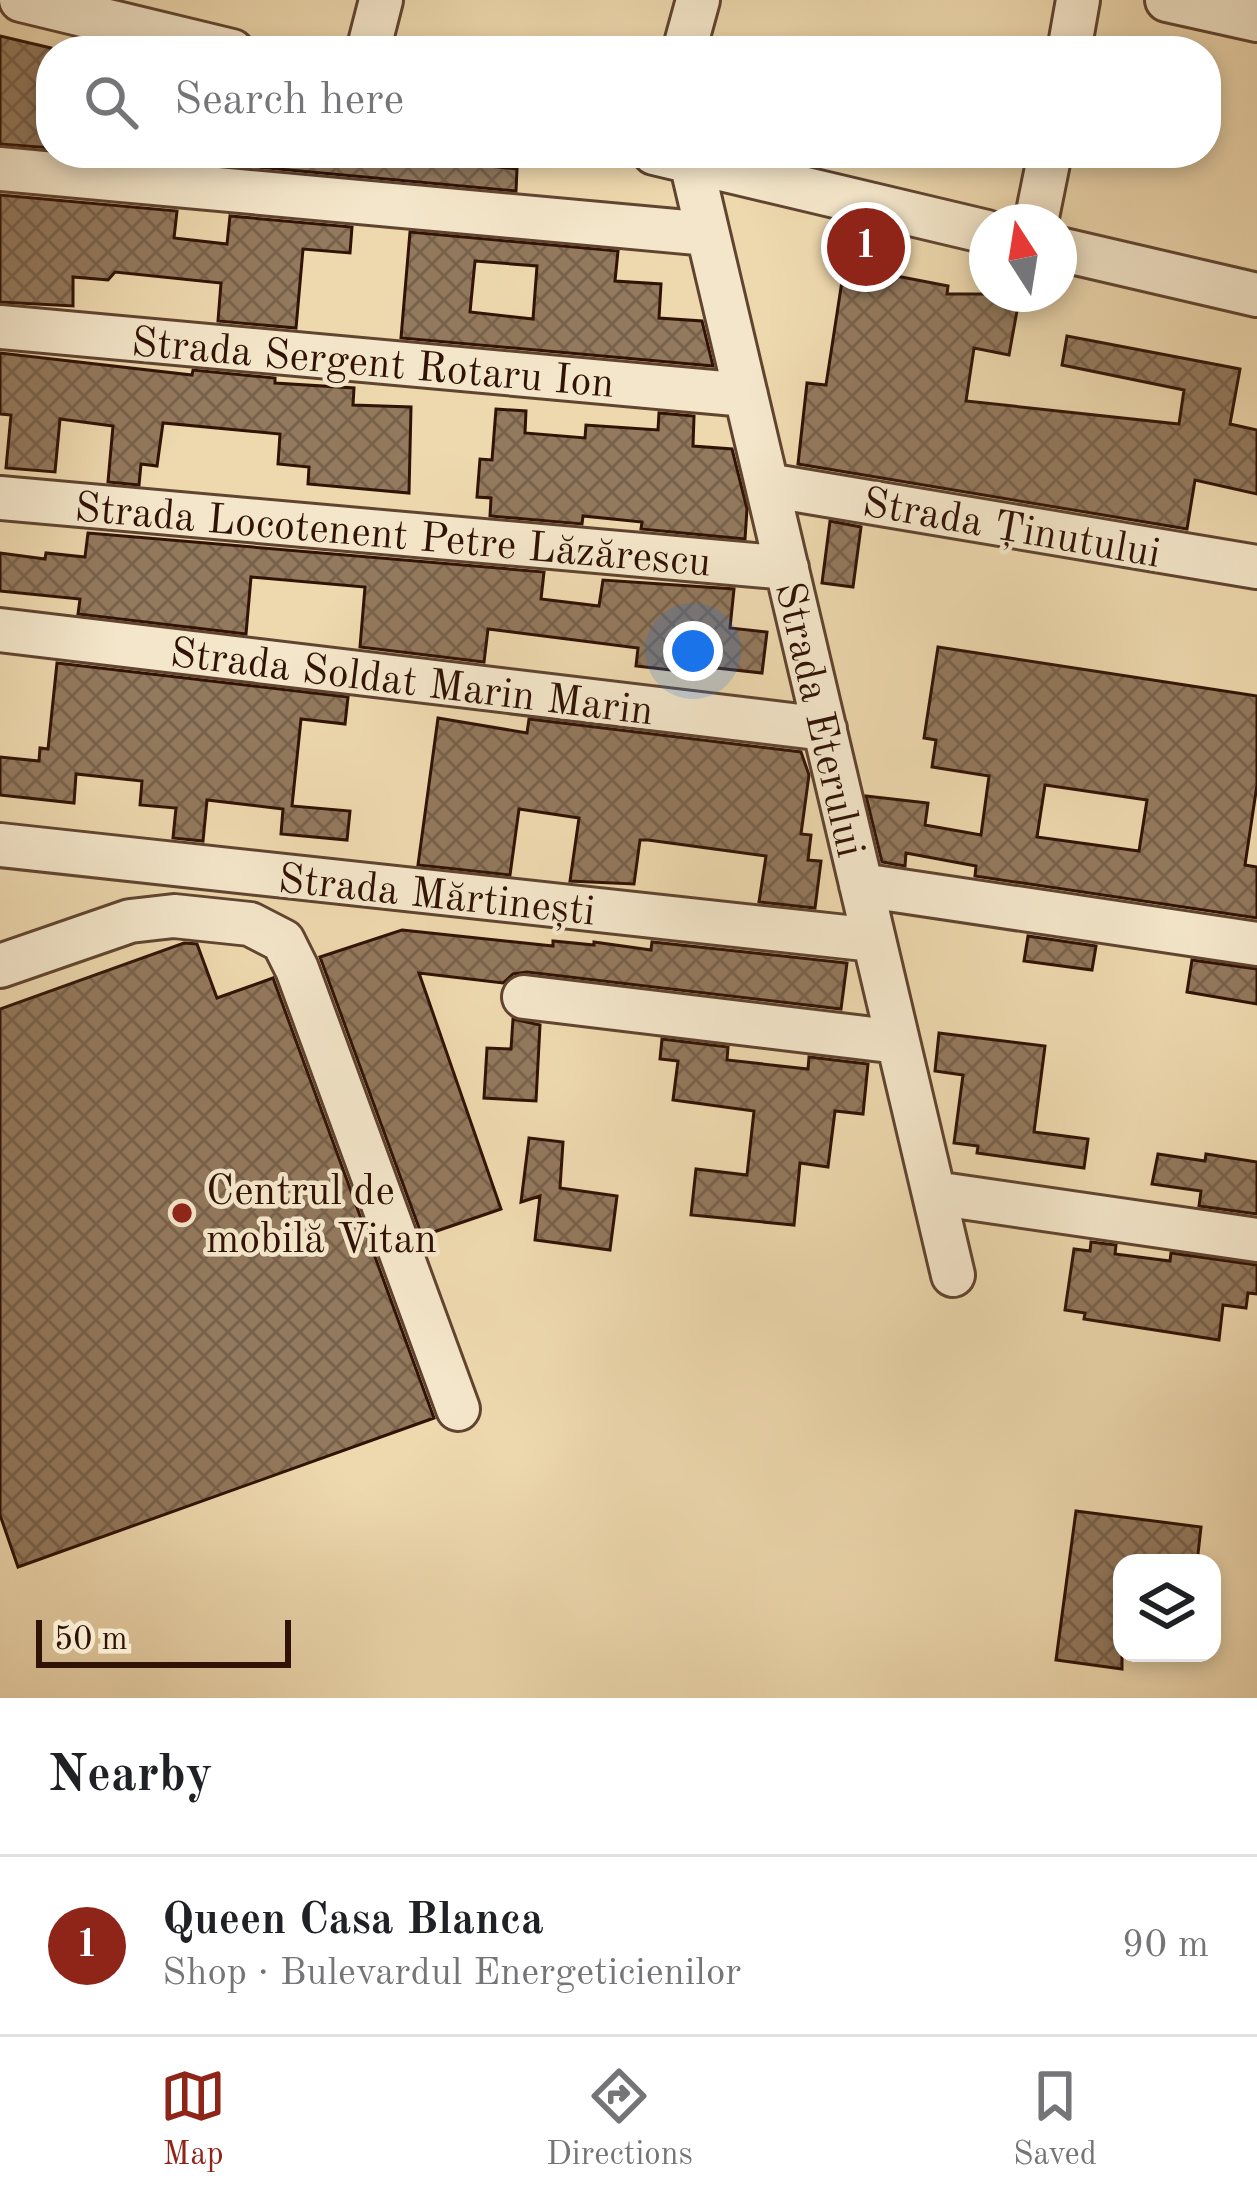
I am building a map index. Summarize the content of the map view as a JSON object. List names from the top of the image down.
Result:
{
  "streets": {
    "street": [
      "Strada Sergent Rotaru Ion",
      "Strada Ținutului",
      "Strada Locotenent Petre Lăzărescu",
      "Strada Soldat Marin Marin",
      "Strada Eterului",
      "Strada Mărtinești"
    ]
  },
  "crossings": [
    ["Strada Sergent Rotaru Ion", "Strada Eterului"],
    ["Strada Ținutului", "Strada Eterului"],
    ["Strada Locotenent Petre Lăzărescu", "Strada Eterului"],
    ["Strada Soldat Marin Marin", "Strada Eterului"],
    ["Strada Eterului", "Strada Mărtinești"]
  ],
  "places": ["Centrul de mobilă Vitan"],
  "scale_bar": "50 m",
  "north": "top",
  "page": {
    "search": "Search here",
    "pins": "1",
    "scale": "50 m",
    "heading": "Nearby",
    "list": [
      {
        "mark": "1",
        "name": "Queen Casa Blanca",
        "note": "Shop · Bulevardul Energeticienilor",
        "value": "90 m"
      }
    ],
    "nav": ["Map", "Directions", "Saved"]
  }
}
